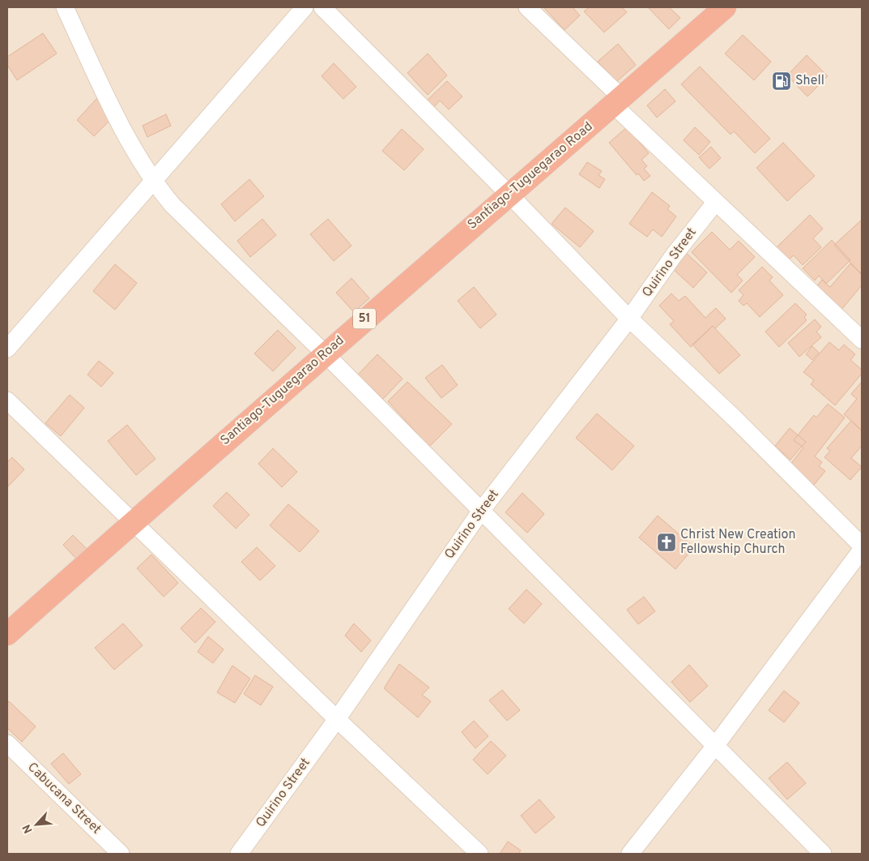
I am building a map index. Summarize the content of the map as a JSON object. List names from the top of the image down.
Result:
{
  "streets": {
    "highway": ["Santiago-Tuguegarao Road", "51"],
    "street": ["Quirino Street", "Cabucana Street"]
  },
  "places": {
    "fuel station": ["Shell"],
    "church": ["Christ New Creation Fellowship Church"]
  },
  "north": "bottom left"
}
